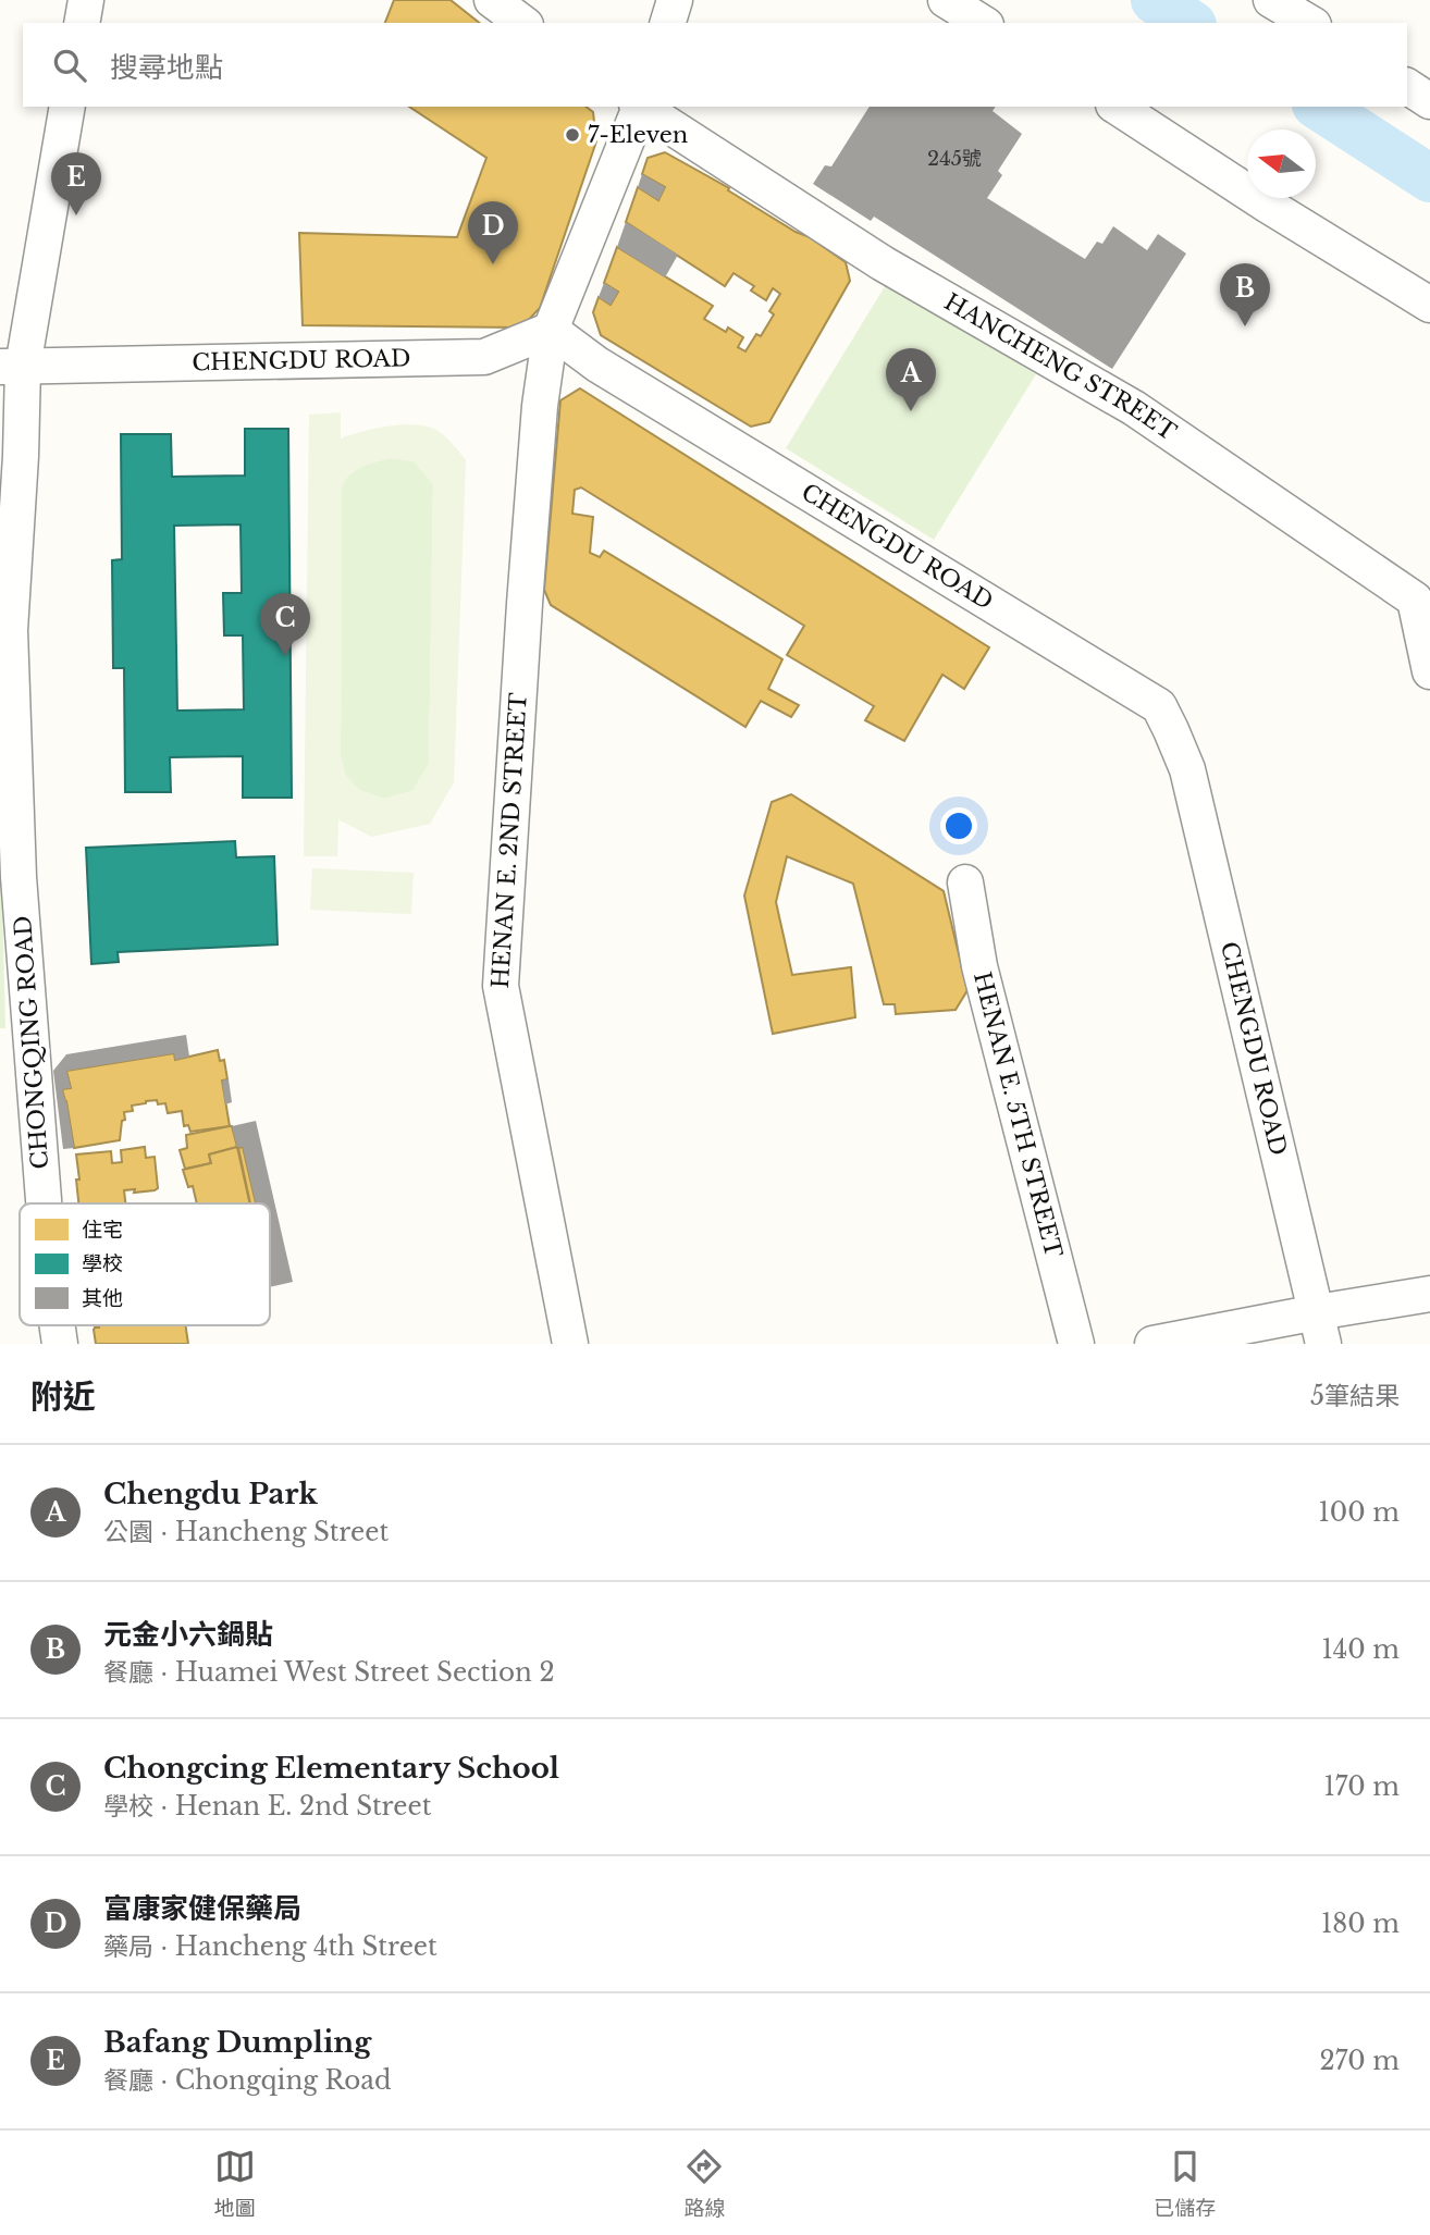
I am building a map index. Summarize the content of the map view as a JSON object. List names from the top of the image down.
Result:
{
  "streets": {
    "street": [
      "CHENGDU ROAD",
      "HANCHENG STREET",
      "HENAN E. 2ND STREET",
      "CHONGQING ROAD",
      "HENAN E. 5TH STREET"
    ]
  },
  "crossings": [
    ["CHENGDU ROAD", "HENAN E. 2ND STREET"],
    ["CHENGDU ROAD", "CHONGQING ROAD"]
  ],
  "places": ["7-Eleven"],
  "house_numbers": ["245號"],
  "legend": ["住宅", "學校", "其他"],
  "north": "left",
  "page": {
    "search": "搜尋地點",
    "pins": [
      "E",
      "D",
      "B",
      "A",
      "C"
    ],
    "heading": ["附近", "5筆結果"],
    "list": [
      {
        "mark": "A",
        "name": "Chengdu Park",
        "note": "公園 · Hancheng Street",
        "value": "100 m"
      },
      {
        "mark": "B",
        "name": "元金小六鍋貼",
        "note": "餐廳 · Huamei West Street Section 2",
        "value": "140 m"
      },
      {
        "mark": "C",
        "name": "Chongcing Elementary School",
        "note": "學校 · Henan E. 2nd Street",
        "value": "170 m"
      },
      {
        "mark": "D",
        "name": "富康家健保藥局",
        "note": "藥局 · Hancheng 4th Street",
        "value": "180 m"
      },
      {
        "mark": "E",
        "name": "Bafang Dumpling",
        "note": "餐廳 · Chongqing Road",
        "value": "270 m"
      }
    ],
    "nav": ["地圖", "路線", "已儲存"]
  }
}
